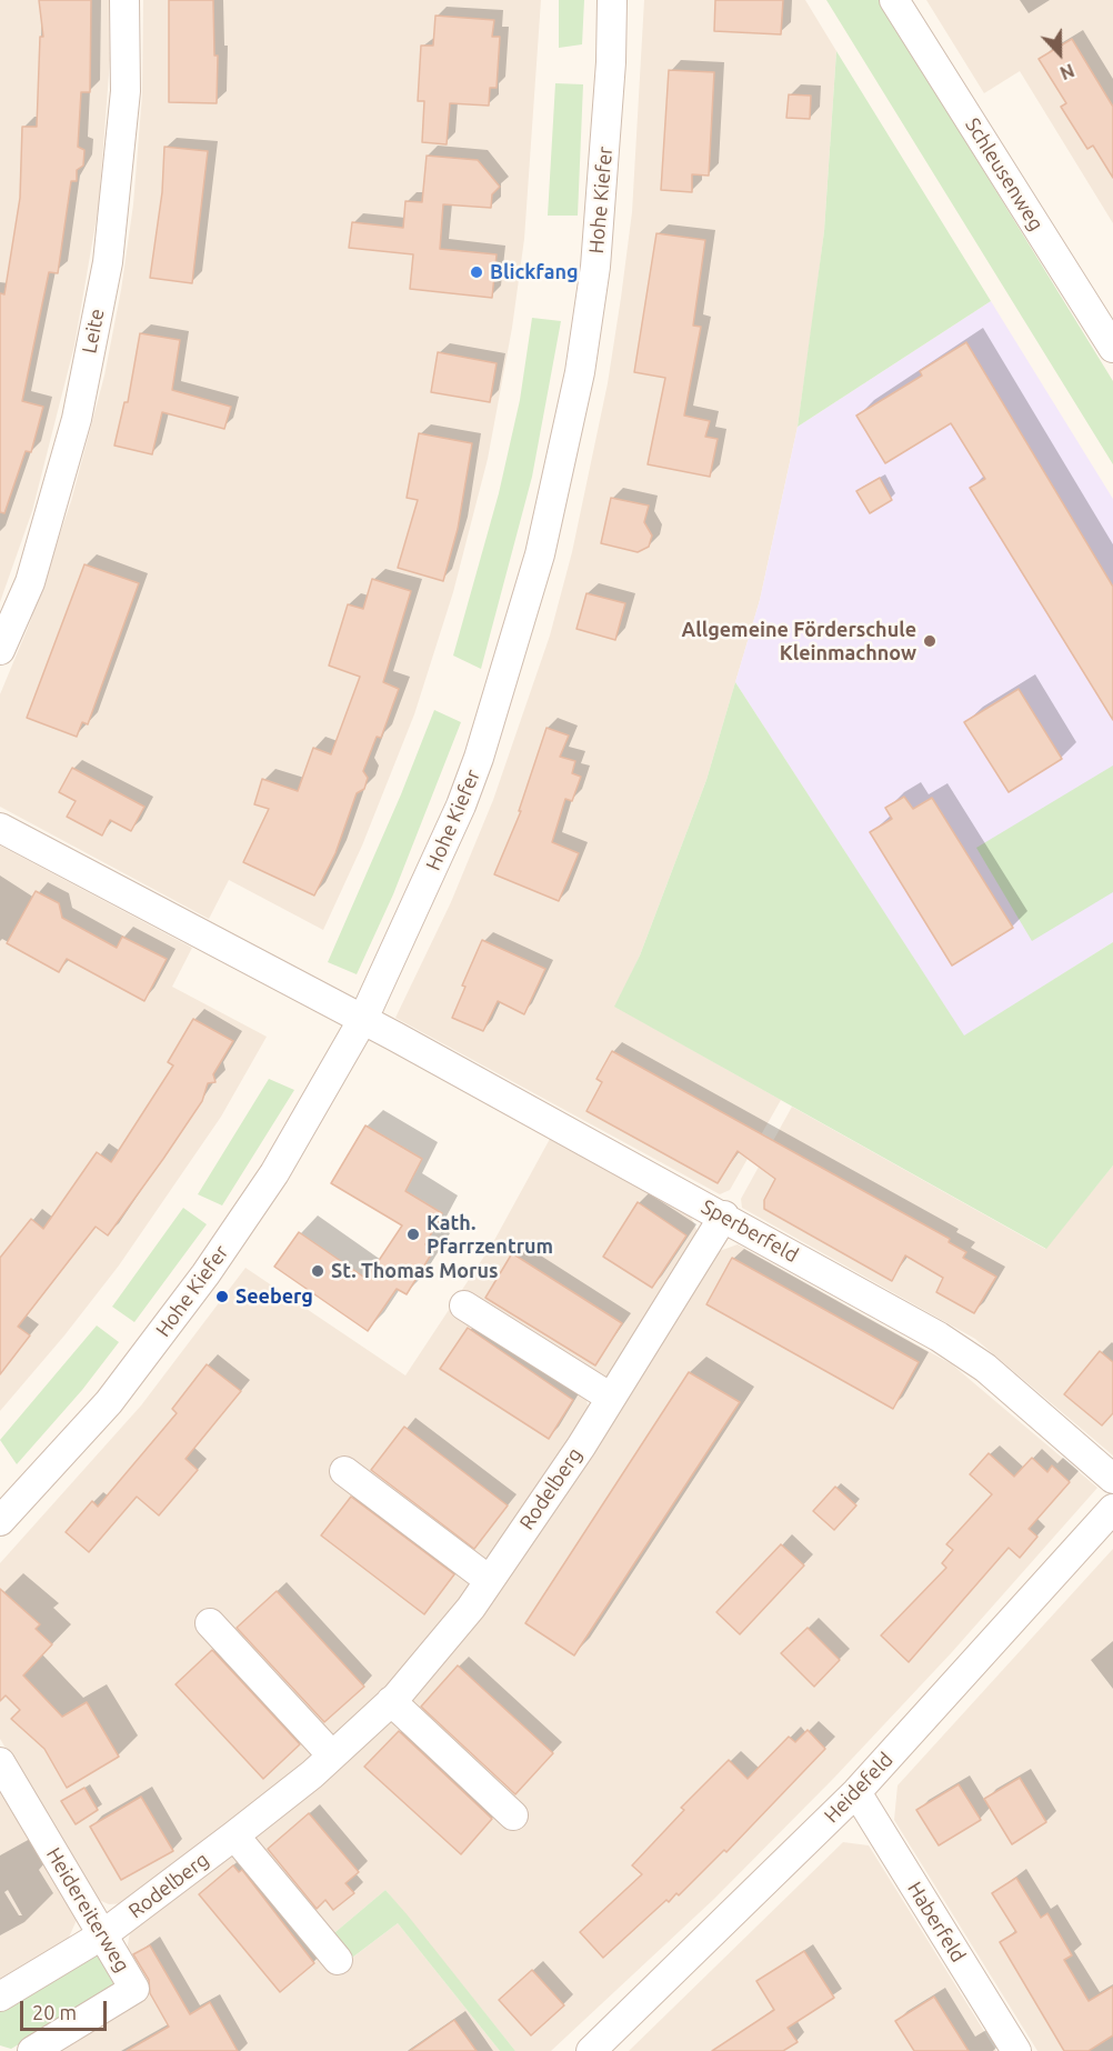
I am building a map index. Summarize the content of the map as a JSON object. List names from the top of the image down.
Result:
{
  "streets": {
    "street": [
      "Schleusenweg",
      "Hohe Kiefer",
      "Leite",
      "Sperberfeld",
      "Rodelberg",
      "Heidefeld",
      "Heidereiterweg",
      "Haberfeld"
    ]
  },
  "crossings": [
    ["Hohe Kiefer", "Sperberfeld"],
    ["Sperberfeld", "Rodelberg"],
    ["Rodelberg", "Heidereiterweg"],
    ["Heidefeld", "Haberfeld"]
  ],
  "places": [
    "Blickfang",
    "Allgemeine Förderschule Kleinmachnow",
    "Kath. Pfarrzentrum",
    "St. Thomas Morus",
    "Seeberg"
  ],
  "scale_bar": "20 m",
  "north": "bottom"
}
